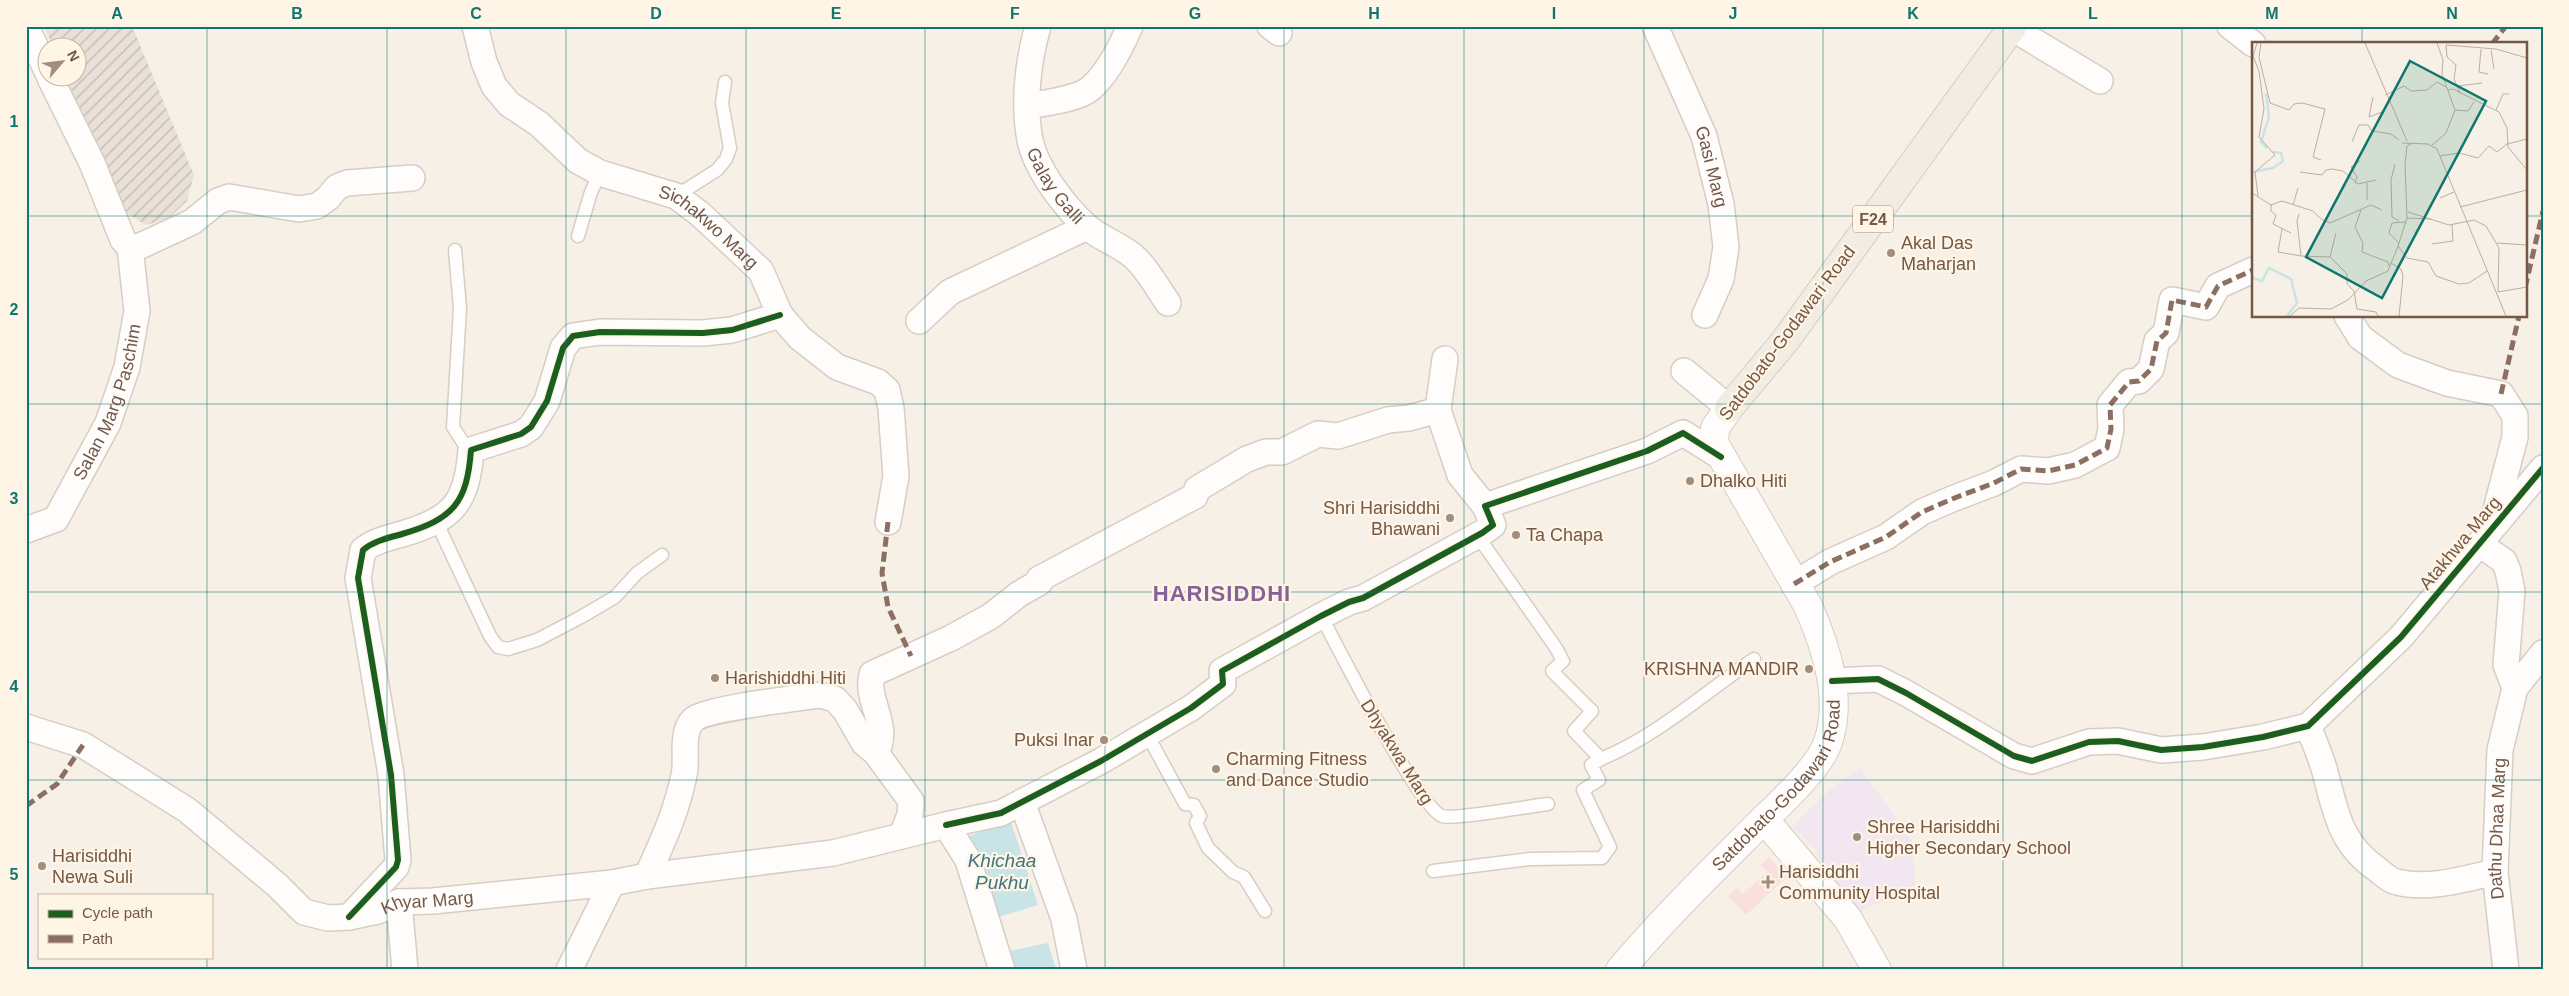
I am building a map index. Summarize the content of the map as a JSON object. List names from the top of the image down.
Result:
{
  "streets": {
    "main road": ["F24", "Satdobato-Godawari Road"],
    "street": [
      "Gasi Marg",
      "Galay Galli",
      "Sichakwo Marg",
      "Salan Marg Paschim",
      "Atakhwa Marg",
      "Dathu Dhaa Marg",
      "Khyar Marg"
    ],
    "lane": ["Dhyakwa Marg"]
  },
  "crossings": [
    ["Dhyakwa Marg", "Khyar Marg"]
  ],
  "districts": ["HARISIDDHI"],
  "water": ["Khichaa Pukhu"],
  "places": {
    "other": [
      "Akal Das Maharjan",
      "Dhalko Hiti",
      "Shri Harisiddhi Bhawani",
      "Ta Chapa",
      "KRISHNA MANDIR",
      "Harishiddhi Hiti",
      "Puksi Inar",
      "Charming Fitness and Dance Studio",
      "Shree Harisiddhi Higher Secondary School",
      "Harisiddhi Newa Suli"
    ],
    "health": ["Harisiddhi Community Hospital"]
  },
  "legend": ["Cycle path", "Path"],
  "north": "top right",
  "grid": {
    "columns": [
      "A",
      "B",
      "C",
      "D",
      "E",
      "F",
      "G",
      "H",
      "I",
      "J",
      "K",
      "L",
      "M",
      "N"
    ],
    "rows": [
      "1",
      "2",
      "3",
      "4",
      "5"
    ]
  }
}
